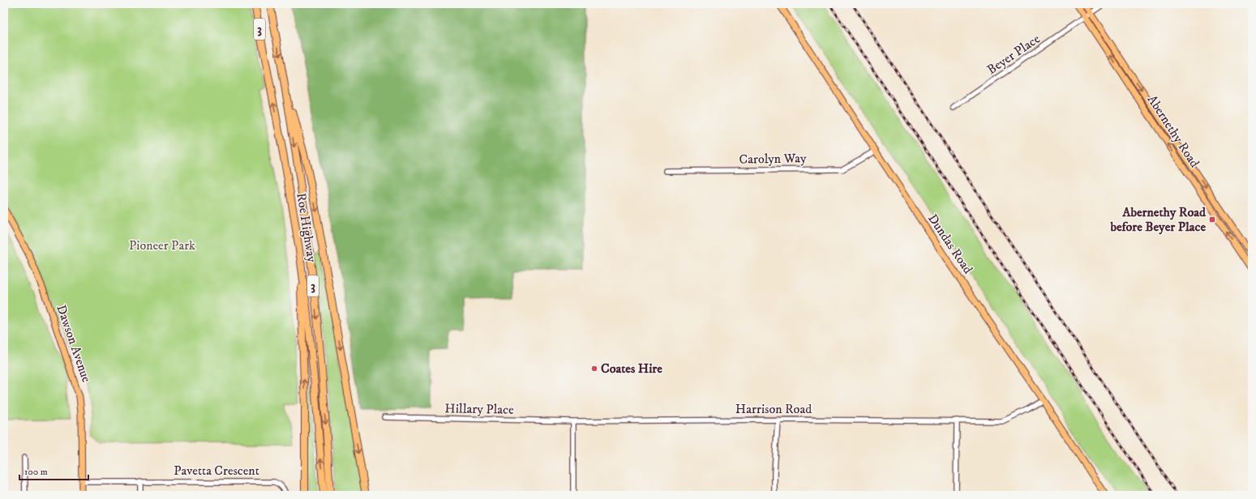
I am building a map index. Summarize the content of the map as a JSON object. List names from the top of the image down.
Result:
{
  "streets": {
    "highway": ["3", "Roe Highway"],
    "main road": ["Abernethy Road", "Dundas Road", "Dawson Avenue"],
    "street": [
      "Beyer Place",
      "Carolyn Way",
      "Hillary Place",
      "Harrison Road",
      "Pavetta Crescent"
    ]
  },
  "crossings": [
    ["Beyer Place", "Abernethy Road"],
    ["Carolyn Way", "Dundas Road"],
    ["Dundas Road", "Harrison Road"],
    ["Dawson Avenue", "Pavetta Crescent"],
    ["Hillary Place", "Harrison Road"]
  ],
  "parks": ["Pioneer Park"],
  "places": {
    "transit": ["Abernethy Road before Beyer Place"],
    "other": ["Coates Hire"]
  },
  "scale_bar": "100 m"
}
